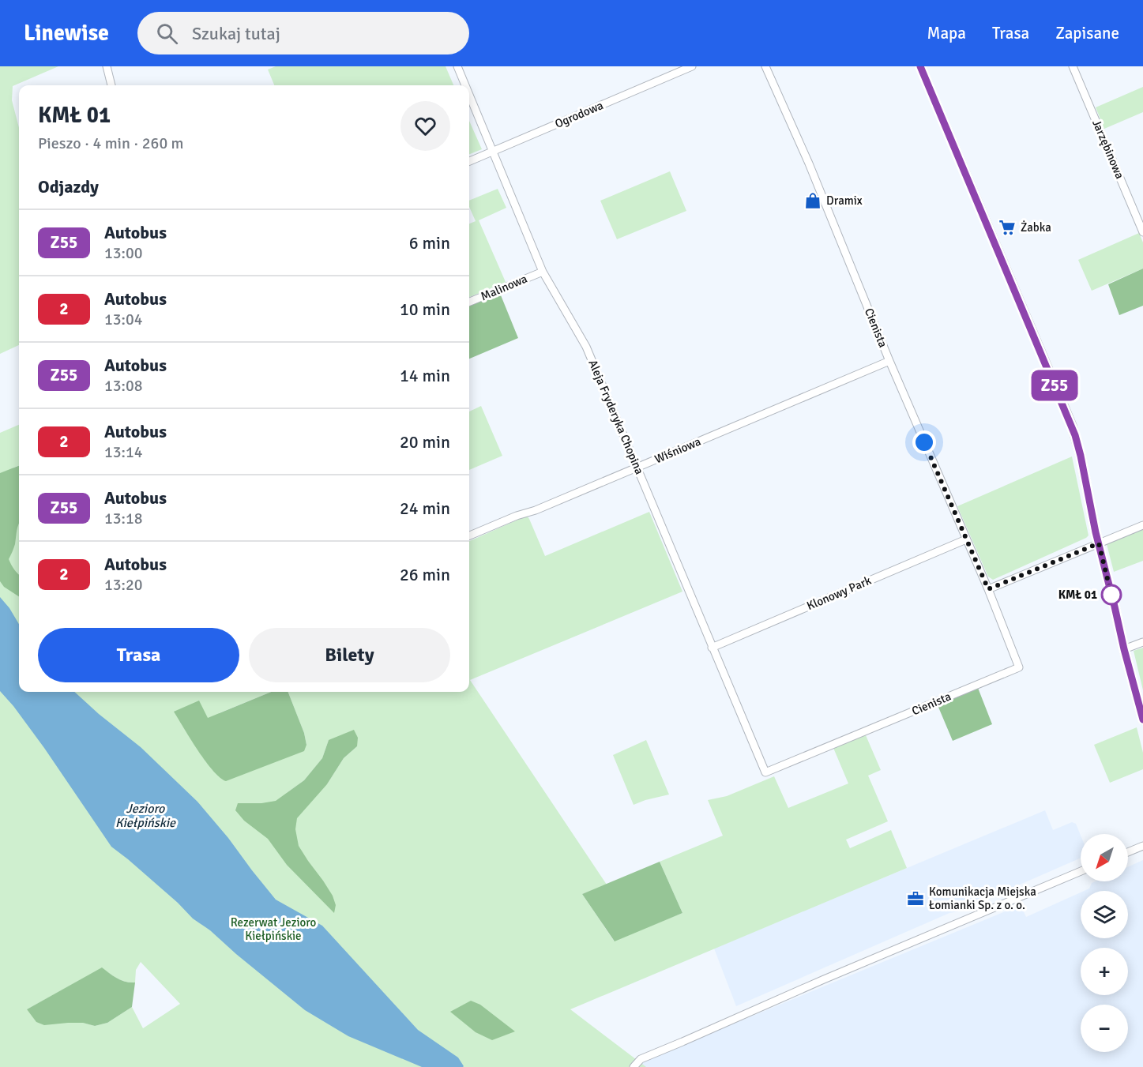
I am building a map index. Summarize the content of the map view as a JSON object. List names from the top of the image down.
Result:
{
  "streets": {
    "street": [
      "Ogrodowa",
      "Jarzębinowa",
      "Malinowa",
      "Cienista",
      "Aleja Fryderyka Chopina",
      "Wiśniowa",
      "Klonowy Park"
    ]
  },
  "crossings": [
    ["Ogrodowa", "Aleja Fryderyka Chopina"],
    ["Malinowa", "Aleja Fryderyka Chopina"],
    ["Cienista", "Aleja Fryderyka Chopina"],
    ["Cienista", "Wiśniowa"],
    ["Cienista", "Klonowy Park"],
    ["Aleja Fryderyka Chopina", "Wiśniowa"],
    ["Aleja Fryderyka Chopina", "Klonowy Park"]
  ],
  "water": ["Jezioro Kiełpińskie"],
  "parks": ["Rezerwat Jezioro Kiełpińskie"],
  "places": {
    "shop": ["Dramix"],
    "supermarket": ["Żabka"],
    "other": ["KMŁ 01"],
    "office": ["Komunikacja Miejska Łomianki Sp. z o. o."]
  },
  "lines": ["bus line Z55"],
  "north": "bottom left",
  "page": {
    "header": "Linewise",
    "search": "Szukaj tutaj",
    "nav": ["Mapa", "Trasa", "Zapisane"],
    "on_map": "Z55",
    "heading": [
      ["KMŁ 01", "Pieszo · 4 min · 260 m"],
      "Odjazdy"
    ],
    "list": [
      {
        "mark": "Z55",
        "name": "Autobus",
        "note": "13:00",
        "value": "6 min"
      },
      {
        "mark": "2",
        "name": "Autobus",
        "note": "13:04",
        "value": "10 min"
      },
      {
        "mark": "Z55",
        "name": "Autobus",
        "note": "13:08",
        "value": "14 min"
      },
      {
        "mark": "2",
        "name": "Autobus",
        "note": "13:14",
        "value": "20 min"
      },
      {
        "mark": "Z55",
        "name": "Autobus",
        "note": "13:18",
        "value": "24 min"
      },
      {
        "mark": "2",
        "name": "Autobus",
        "note": "13:20",
        "value": "26 min"
      }
    ],
    "buttons": ["Trasa", "Bilety"],
    "map_buttons": ["+", "−"]
  }
}
